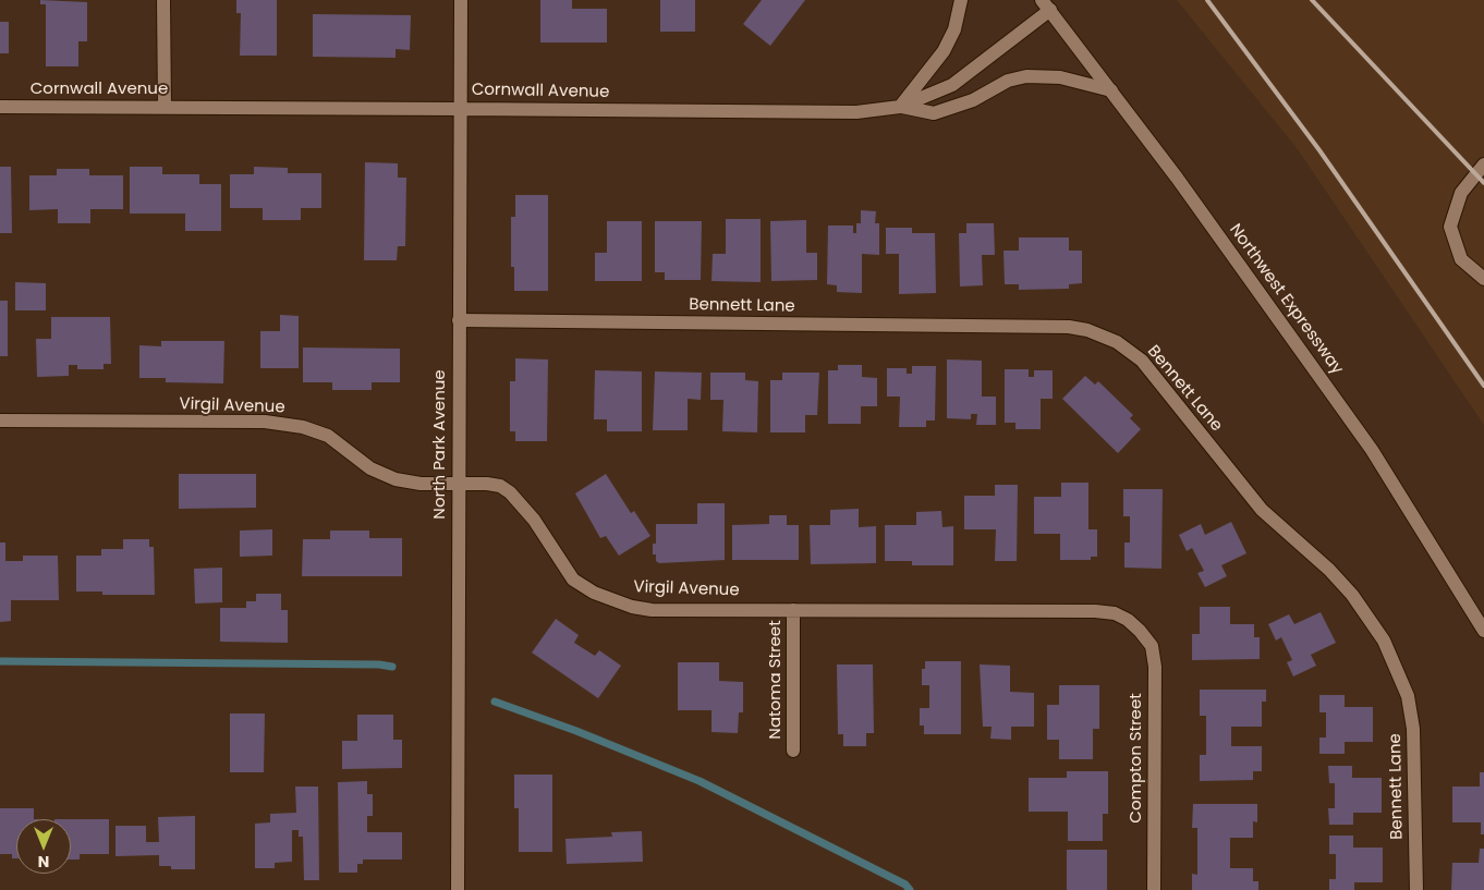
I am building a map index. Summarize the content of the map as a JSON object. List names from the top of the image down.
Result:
{
  "streets": {
    "street": [
      "Cornwall Avenue",
      "Northwest Expressway",
      "Bennett Lane",
      "Virgil Avenue",
      "North Park Avenue",
      "Natoma Street",
      "Compton Street"
    ]
  },
  "crossings": [
    ["Cornwall Avenue", "Northwest Expressway"],
    ["Cornwall Avenue", "North Park Avenue"],
    ["Bennett Lane", "North Park Avenue"],
    ["Virgil Avenue", "North Park Avenue"],
    ["Virgil Avenue", "Natoma Street"],
    ["Virgil Avenue", "Compton Street"]
  ],
  "north": "bottom"
}
